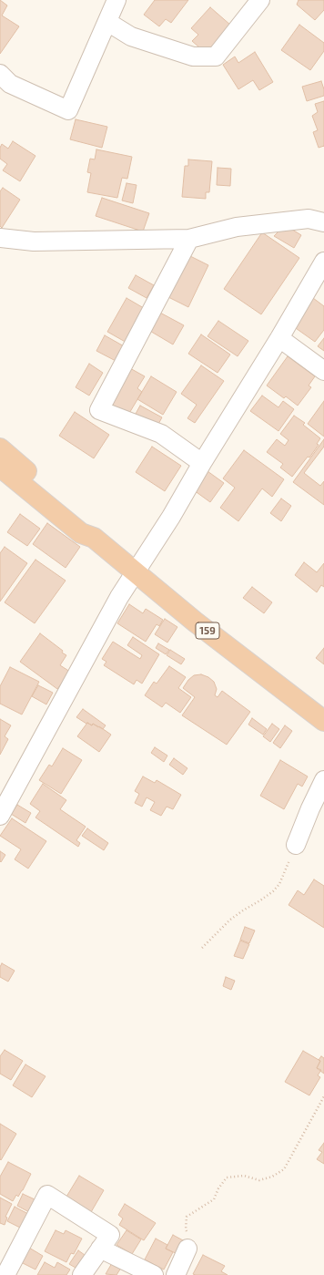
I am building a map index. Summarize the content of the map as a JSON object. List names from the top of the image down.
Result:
{
  "streets": {
    "highway": ["159"]
  }
}
